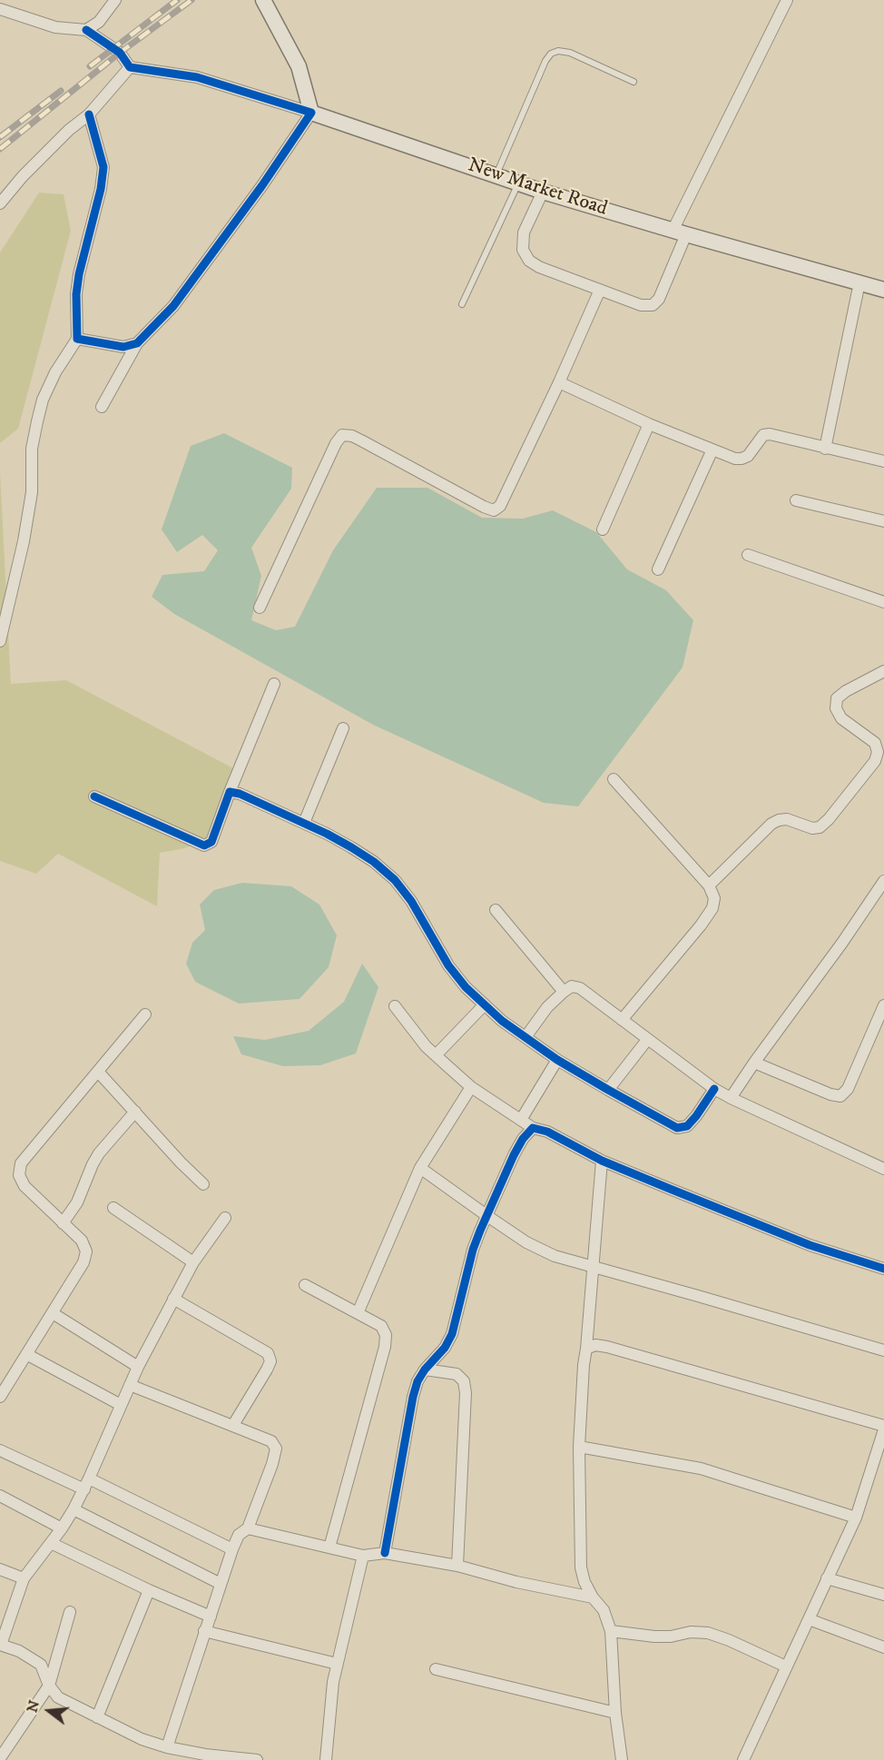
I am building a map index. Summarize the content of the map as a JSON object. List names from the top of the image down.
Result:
{
  "streets": {
    "street": ["New Market Road"]
  },
  "north": "left"
}
